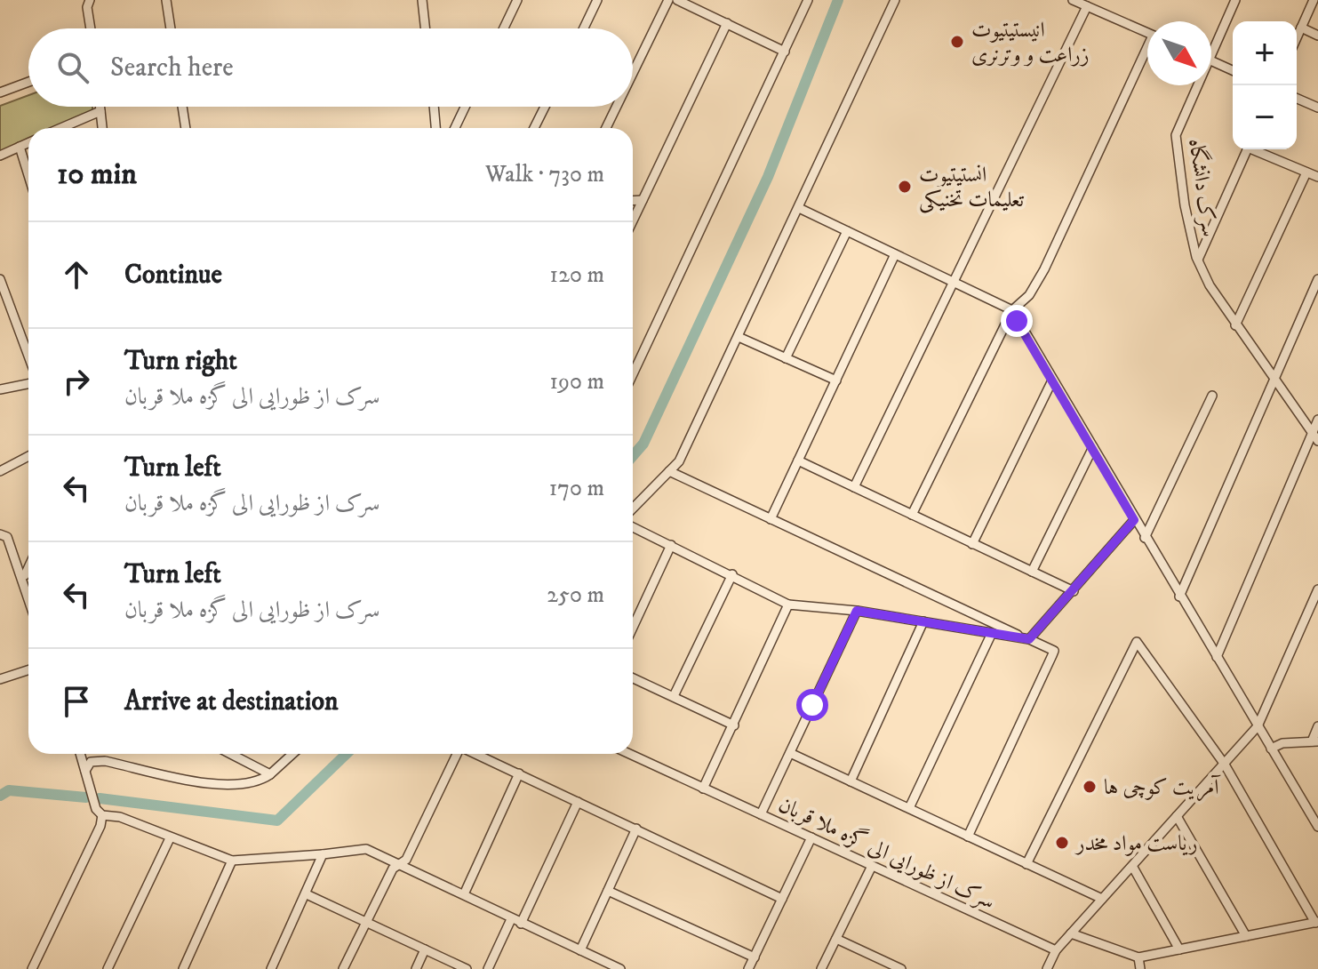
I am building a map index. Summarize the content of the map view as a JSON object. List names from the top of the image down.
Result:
{
  "streets": {
    "street": ["سرک دانشگاه", "سرک از ظورایی الی گزه ملا قربان"]
  },
  "places": [
    "انیستیتیوت زراعت و وترنری",
    "انستیتیوت تعلیمات تخنیکی",
    "آمریت کوچی ها",
    "ریاست مواد مخدر"
  ],
  "north": "bottom right",
  "page": {
    "map_buttons": ["+", "−"],
    "search": "Search here",
    "heading": ["10 min", "Walk · 730 m"],
    "list": [
      ["Continue", "120 m"],
      ["Turn right", "سرک از ظورایی الی گزه ملا قربان", "190 m"],
      ["Turn left", "سرک از ظورایی الی گزه ملا قربان", "170 m"],
      ["Turn left", "سرک از ظورایی الی گزه ملا قربان", "250 m"],
      "Arrive at destination"
    ]
  }
}
